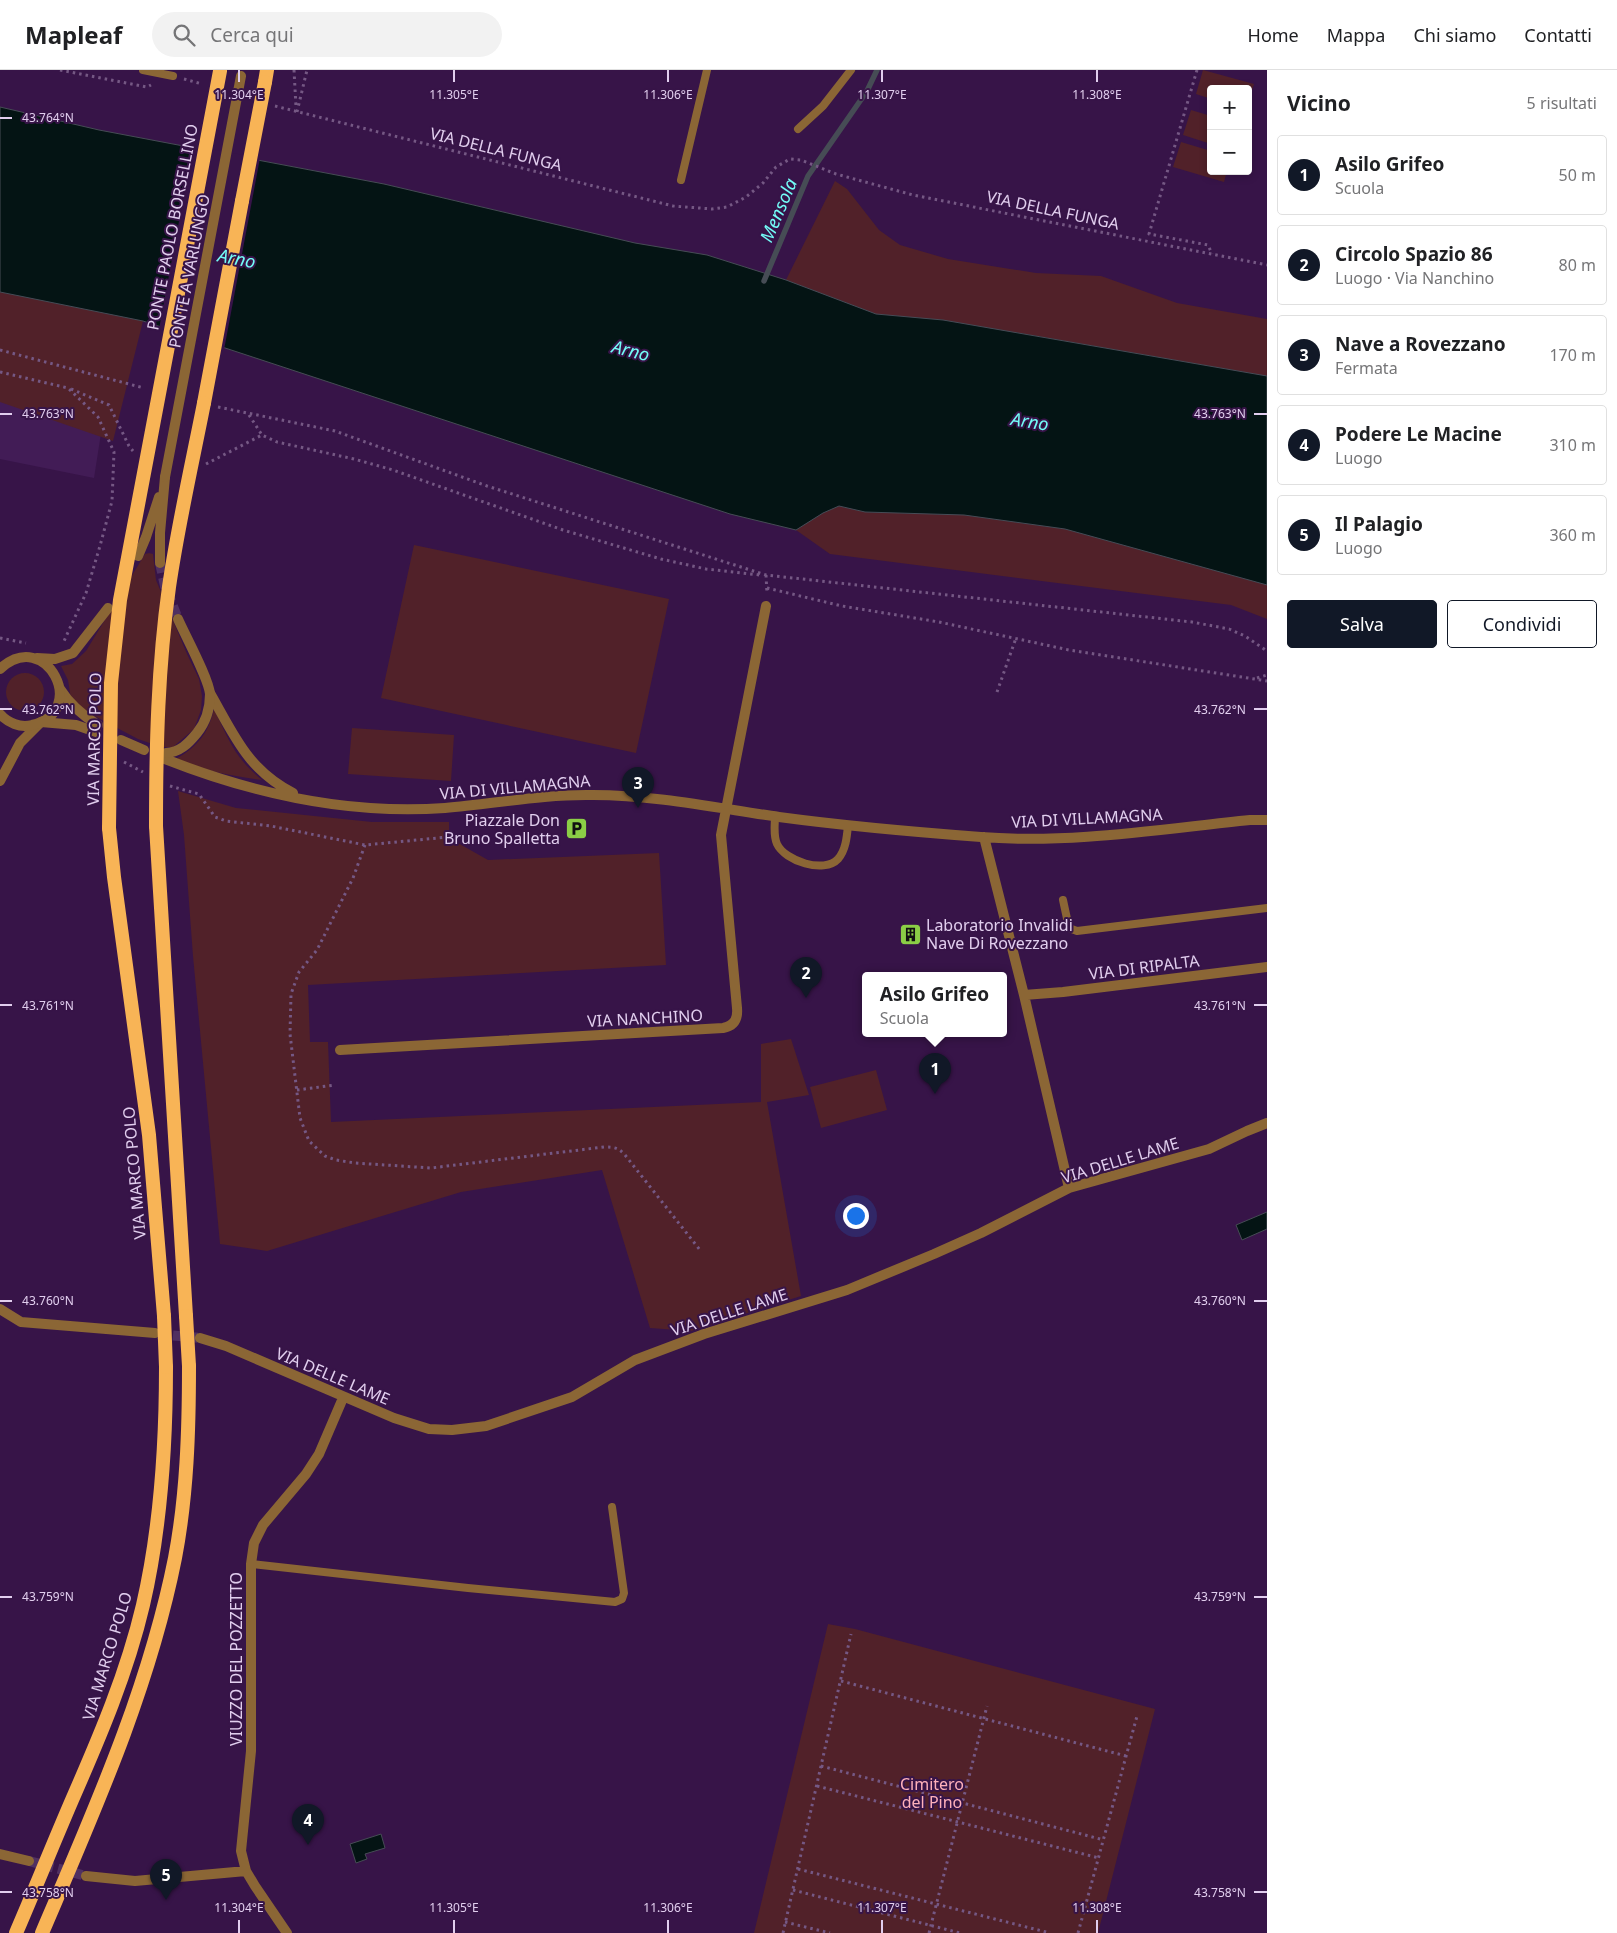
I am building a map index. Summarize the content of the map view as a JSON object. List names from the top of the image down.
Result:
{
  "streets": {
    "highway": ["PONTE PAOLO BORSELLINO", "VIA MARCO POLO"],
    "street": [
      "PONTE A VARLUNGO",
      "VIA DI VILLAMAGNA",
      "VIA DI RIPALTA",
      "VIA NANCHINO",
      "VIA DELLE LAME",
      "VIUZZO DEL POZZETTO"
    ],
    "path": ["VIA DELLA FUNGA"]
  },
  "crossings": [
    ["PONTE PAOLO BORSELLINO", "VIA MARCO POLO"],
    ["VIA DI VILLAMAGNA", "VIA NANCHINO"],
    ["VIA DELLE LAME", "VIUZZO DEL POZZETTO"]
  ],
  "water": ["Mensola", "Arno"],
  "parks": ["Cimitero del Pino"],
  "places": {
    "parking": ["Piazzale Don Bruno Spalletta"],
    "building": ["Laboratorio Invalidi Nave Di Rovezzano"]
  },
  "page": {
    "header": "Mapleaf",
    "search": "Cerca qui",
    "nav": [
      "Home",
      "Mappa",
      "Chi siamo",
      "Contatti"
    ],
    "heading": ["Vicino", "5 risultati"],
    "map_buttons": ["+", "−"],
    "list": [
      {
        "mark": "1",
        "name": "Asilo Grifeo",
        "note": "Scuola",
        "value": "50 m"
      },
      {
        "mark": "2",
        "name": "Circolo Spazio 86",
        "note": "Luogo · Via Nanchino",
        "value": "80 m"
      },
      {
        "mark": "3",
        "name": "Nave a Rovezzano",
        "note": "Fermata",
        "value": "170 m"
      },
      {
        "mark": "4",
        "name": "Podere Le Macine",
        "note": "Luogo",
        "value": "310 m"
      },
      {
        "mark": "5",
        "name": "Il Palagio",
        "note": "Luogo",
        "value": "360 m"
      }
    ],
    "buttons": ["Salva", "Condividi"],
    "pins": [
      "3",
      "2",
      "1",
      "4",
      "5"
    ],
    "popup": ["Asilo Grifeo", "Scuola"]
  },
  "coordinates": [
    "11.304°E",
    "11.305°E",
    "11.306°E",
    "11.307°E",
    "11.308°E",
    "43.764°N",
    "43.763°N",
    "43.762°N",
    "43.761°N",
    "43.760°N",
    "43.759°N",
    "43.758°N"
  ]
}
